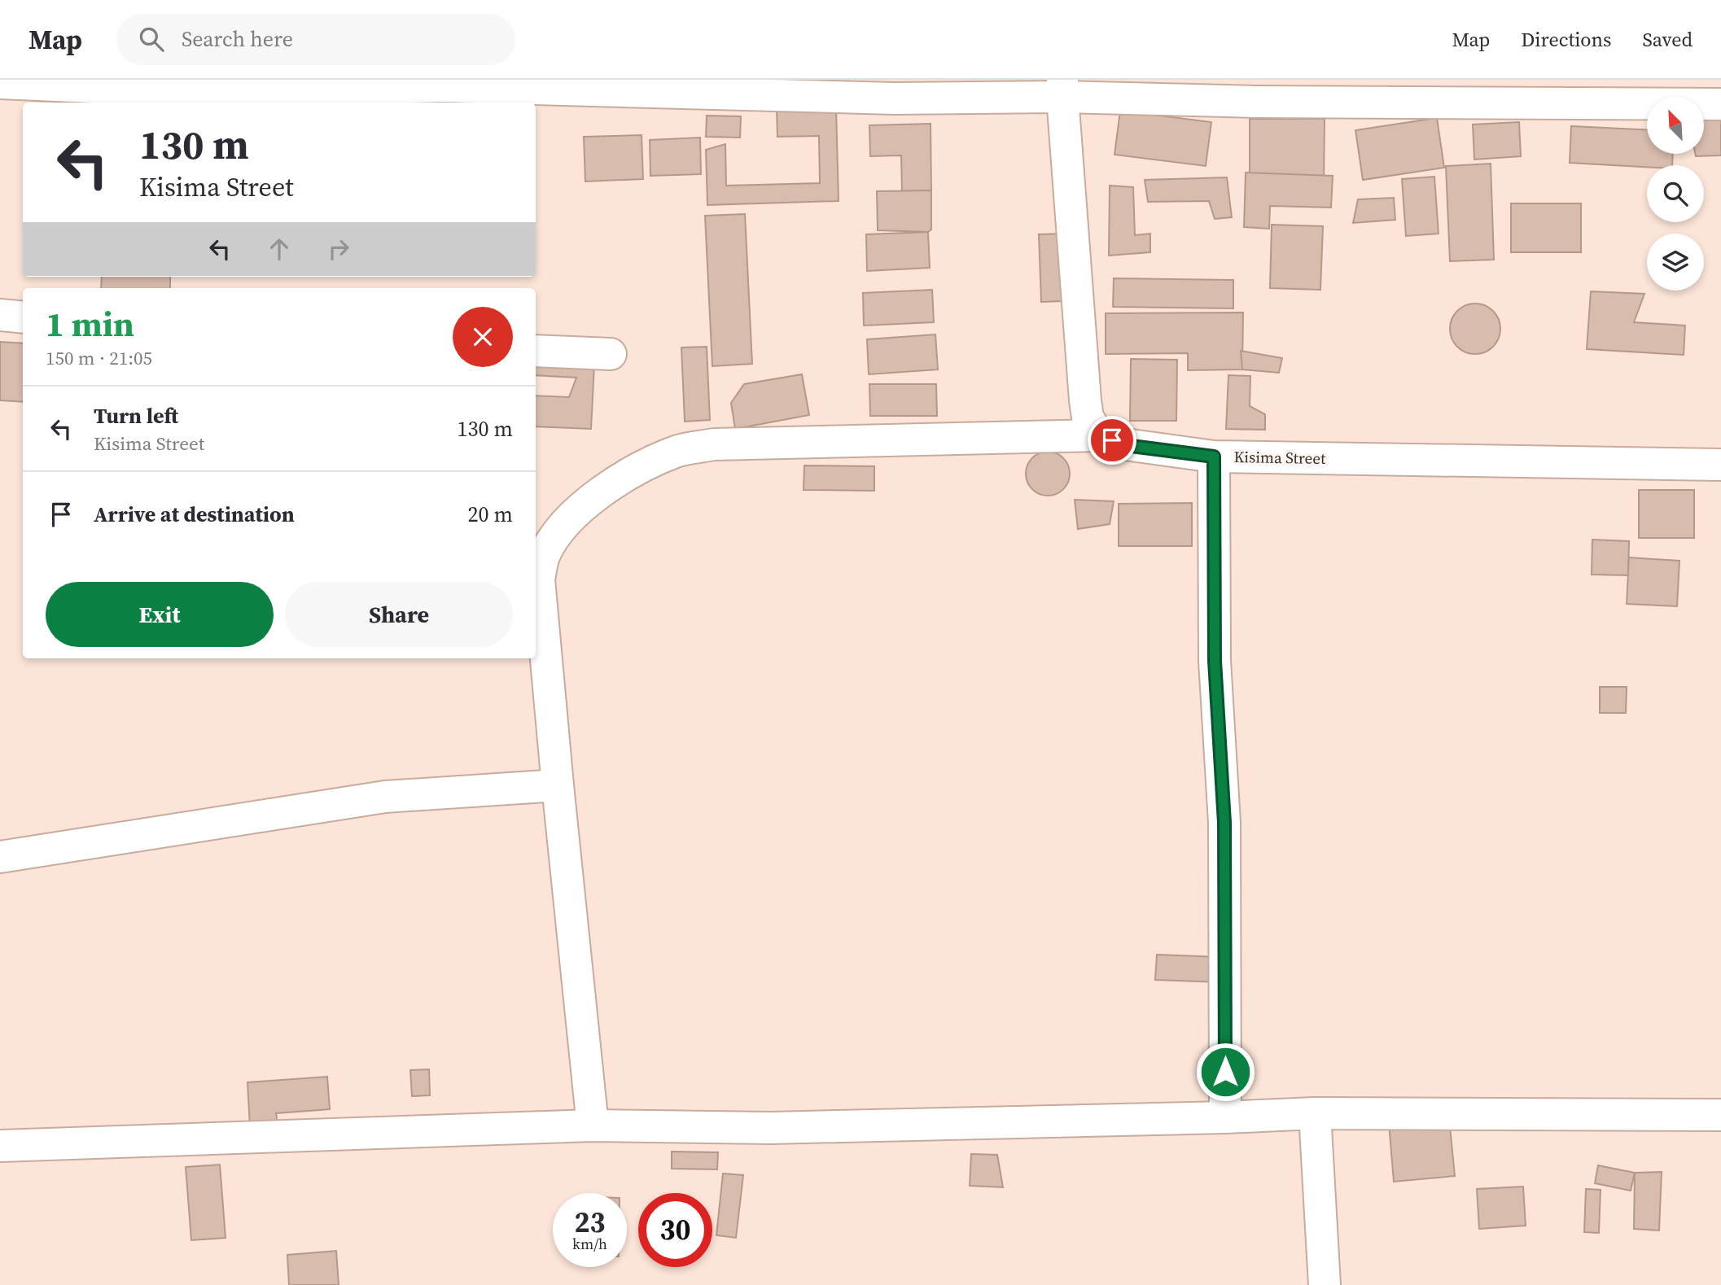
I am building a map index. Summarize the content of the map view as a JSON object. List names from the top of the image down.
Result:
{
  "streets": {
    "street": ["Kisima Street"]
  },
  "north": "top left",
  "page": {
    "header": "Map",
    "search": "Search here",
    "nav": ["Map", "Directions", "Saved"],
    "turn": ["130 m", "Kisima Street"],
    "heading": ["1 min", "150 m · 21:05"],
    "list": [
      {
        "name": "Turn left",
        "note": "Kisima Street",
        "value": "130 m"
      },
      {
        "name": "Arrive at destination",
        "value": "20 m"
      }
    ],
    "buttons": ["Exit", "Share"],
    "speed": "23 km/h",
    "limit": "30"
  }
}
